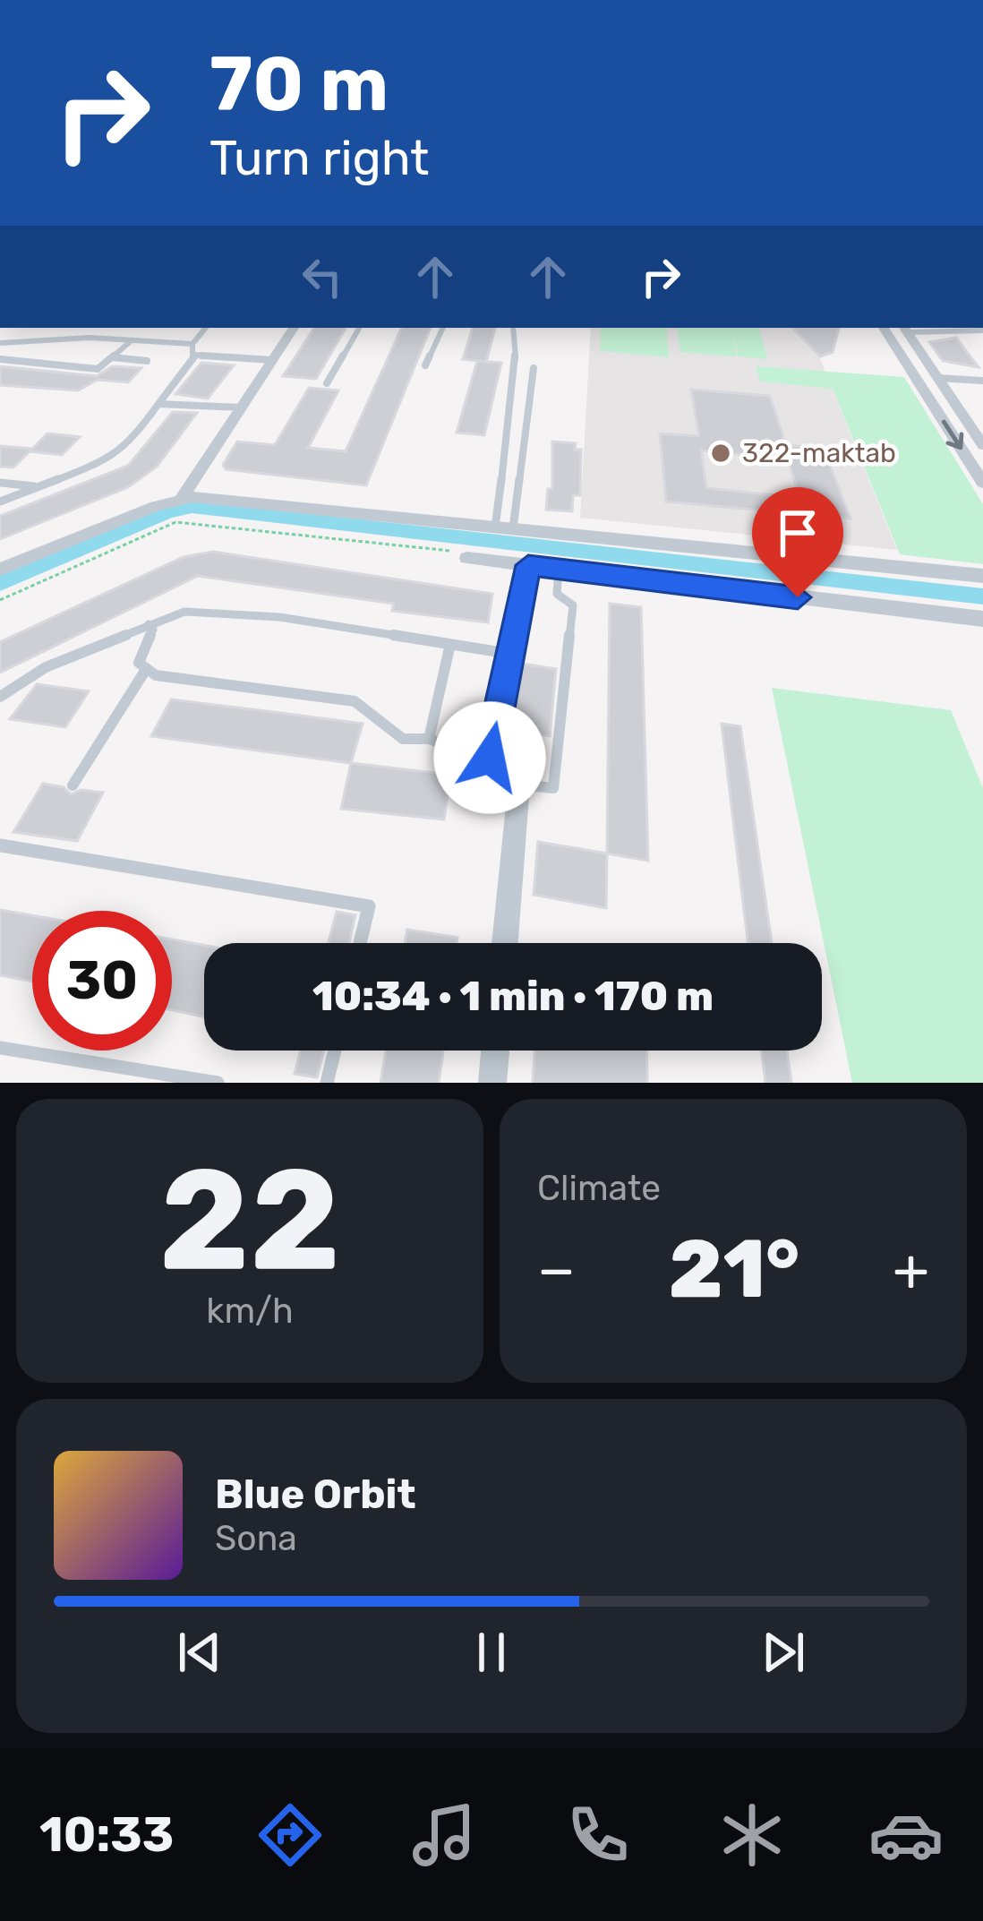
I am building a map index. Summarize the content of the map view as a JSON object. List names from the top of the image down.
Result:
{
  "places": ["322-maktab"],
  "page": {
    "turn": ["70 m", "Turn right"],
    "limit": "30",
    "trip": "10:34 · 1 min · 170 m",
    "tile": [
      ["22", "km/h"],
      "Climate"
    ],
    "heat": ["−", "21°", "+"],
    "song": ["Blue Orbit", "Sona"],
    "tabs": "10:33"
  }
}
